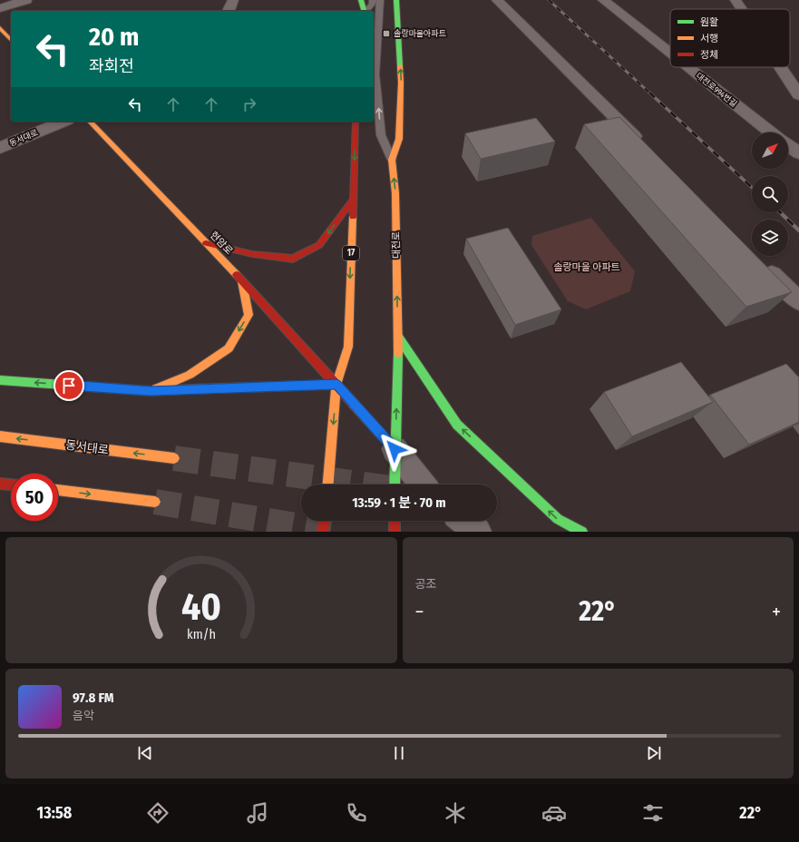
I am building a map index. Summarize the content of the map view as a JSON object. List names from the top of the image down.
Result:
{
  "streets": {
    "main road": [
      "동서대로",
      "현암로",
      "대전로",
      "17"
    ],
    "street": ["대전로994번길"]
  },
  "crossings": [
    ["현암로", "대전로"],
    ["현암로", "17"]
  ],
  "one_way": ["동서대로"],
  "parks": ["솔랑마을 아파트"],
  "places": {
    "transit": ["솔랑마을아파트"]
  },
  "legend": ["원활", "서행", "정체"],
  "north": "top right",
  "page": {
    "turn": ["20 m", "좌회전"],
    "limit": "50",
    "trip": "13:59 · 1 분 · 70 m",
    "tile": "공조",
    "heat": ["−", "22°", "+"],
    "song": ["97.8 FM", "음악"],
    "tabs": ["13:58", "22°"],
    "gauge": ["40", "km/h"]
  }
}
